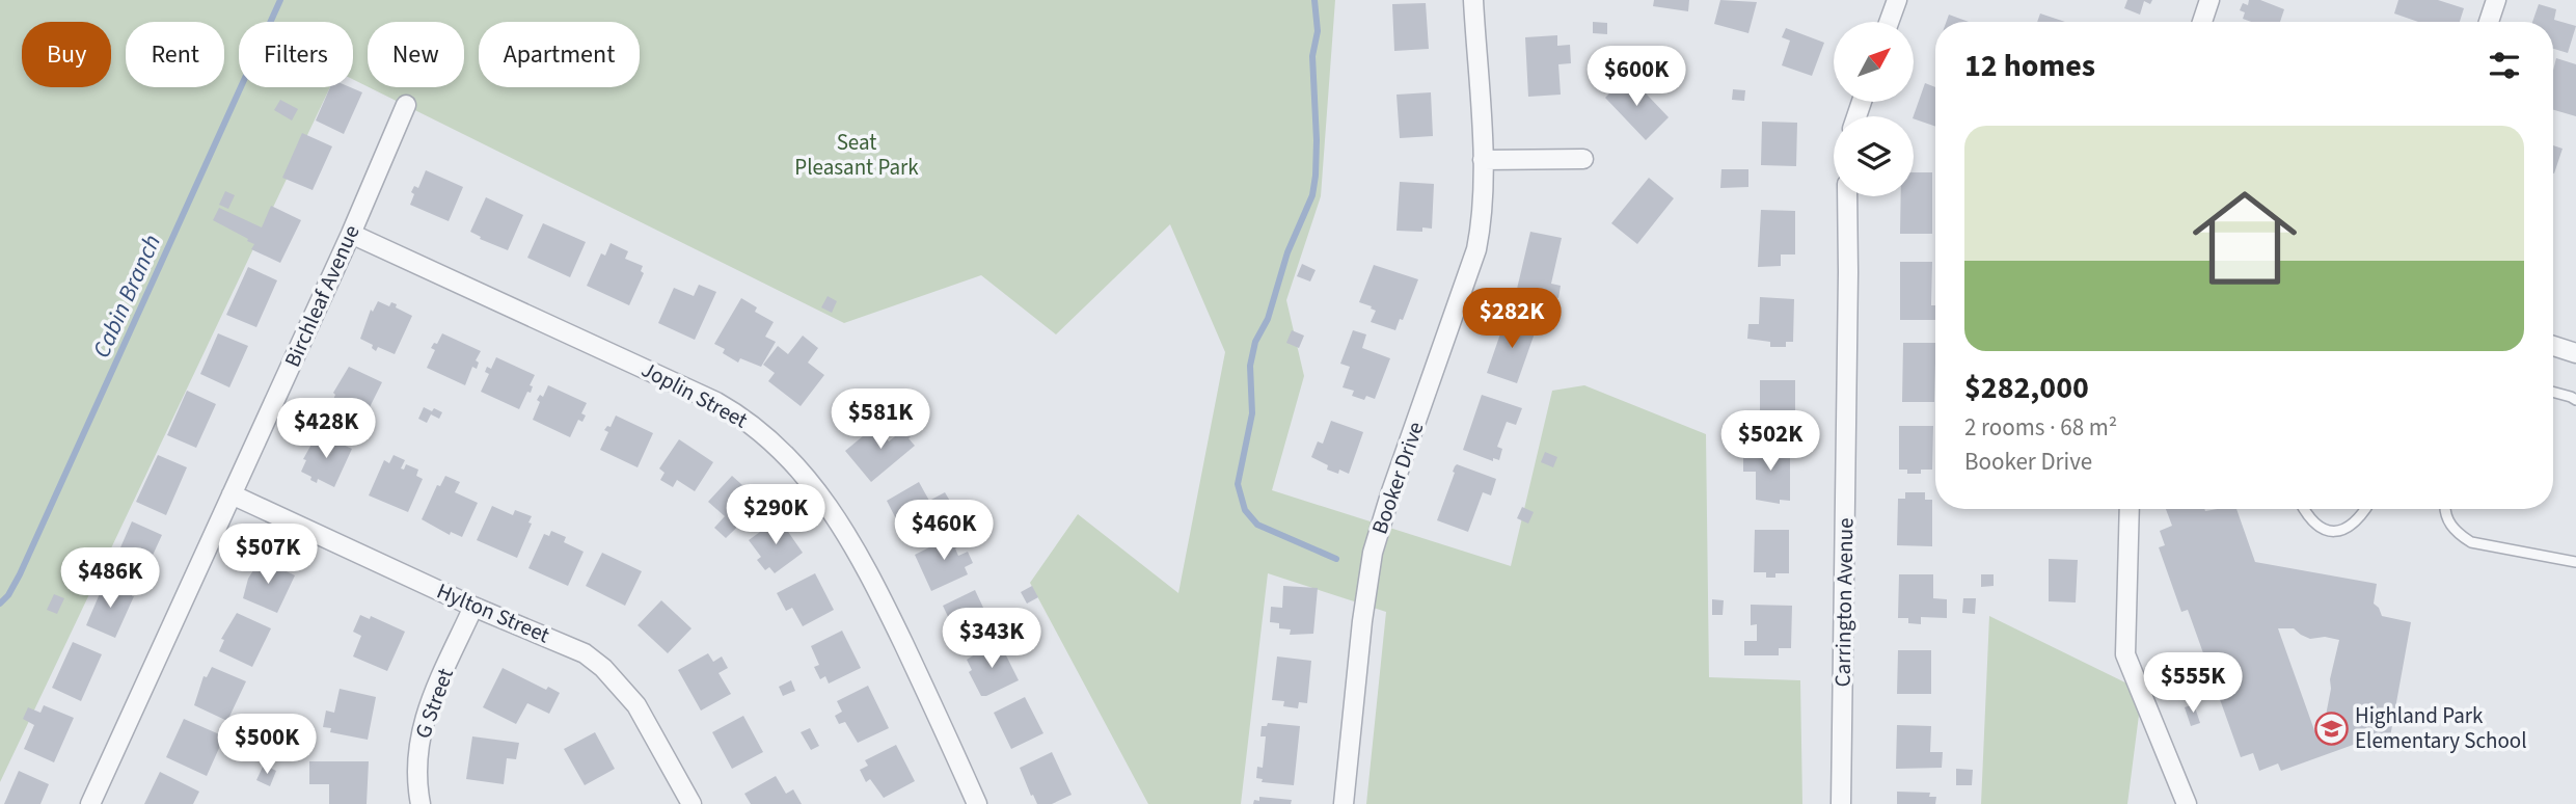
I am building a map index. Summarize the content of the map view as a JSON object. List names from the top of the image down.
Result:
{
  "streets": {
    "street": [
      "Birchleaf Avenue",
      "Joplin Street",
      "Booker Drive",
      "Carrington Avenue",
      "Hylton Street",
      "G Street"
    ]
  },
  "crossings": [
    ["Birchleaf Avenue", "Joplin Street"],
    ["Birchleaf Avenue", "Hylton Street"],
    ["Hylton Street", "G Street"]
  ],
  "water": ["Cabin Branch"],
  "parks": ["Seat Pleasant Park"],
  "places": {
    "school or university": ["Highland Park Elementary School"]
  },
  "north": "top right",
  "page": {
    "chip": [
      "Buy",
      "Rent",
      "Filters",
      "New",
      "Apartment"
    ],
    "heading": "12 homes",
    "price": [
      "$600K",
      "$282K",
      "$581K",
      "$428K",
      "$502K",
      "$290K",
      "$460K",
      "$507K",
      "$486K",
      "$343K",
      "$555K",
      "$500K"
    ],
    "list": [
      {
        "name": "$282,000",
        "note": "2 rooms · 68 m² · Booker Drive"
      }
    ]
  }
}
